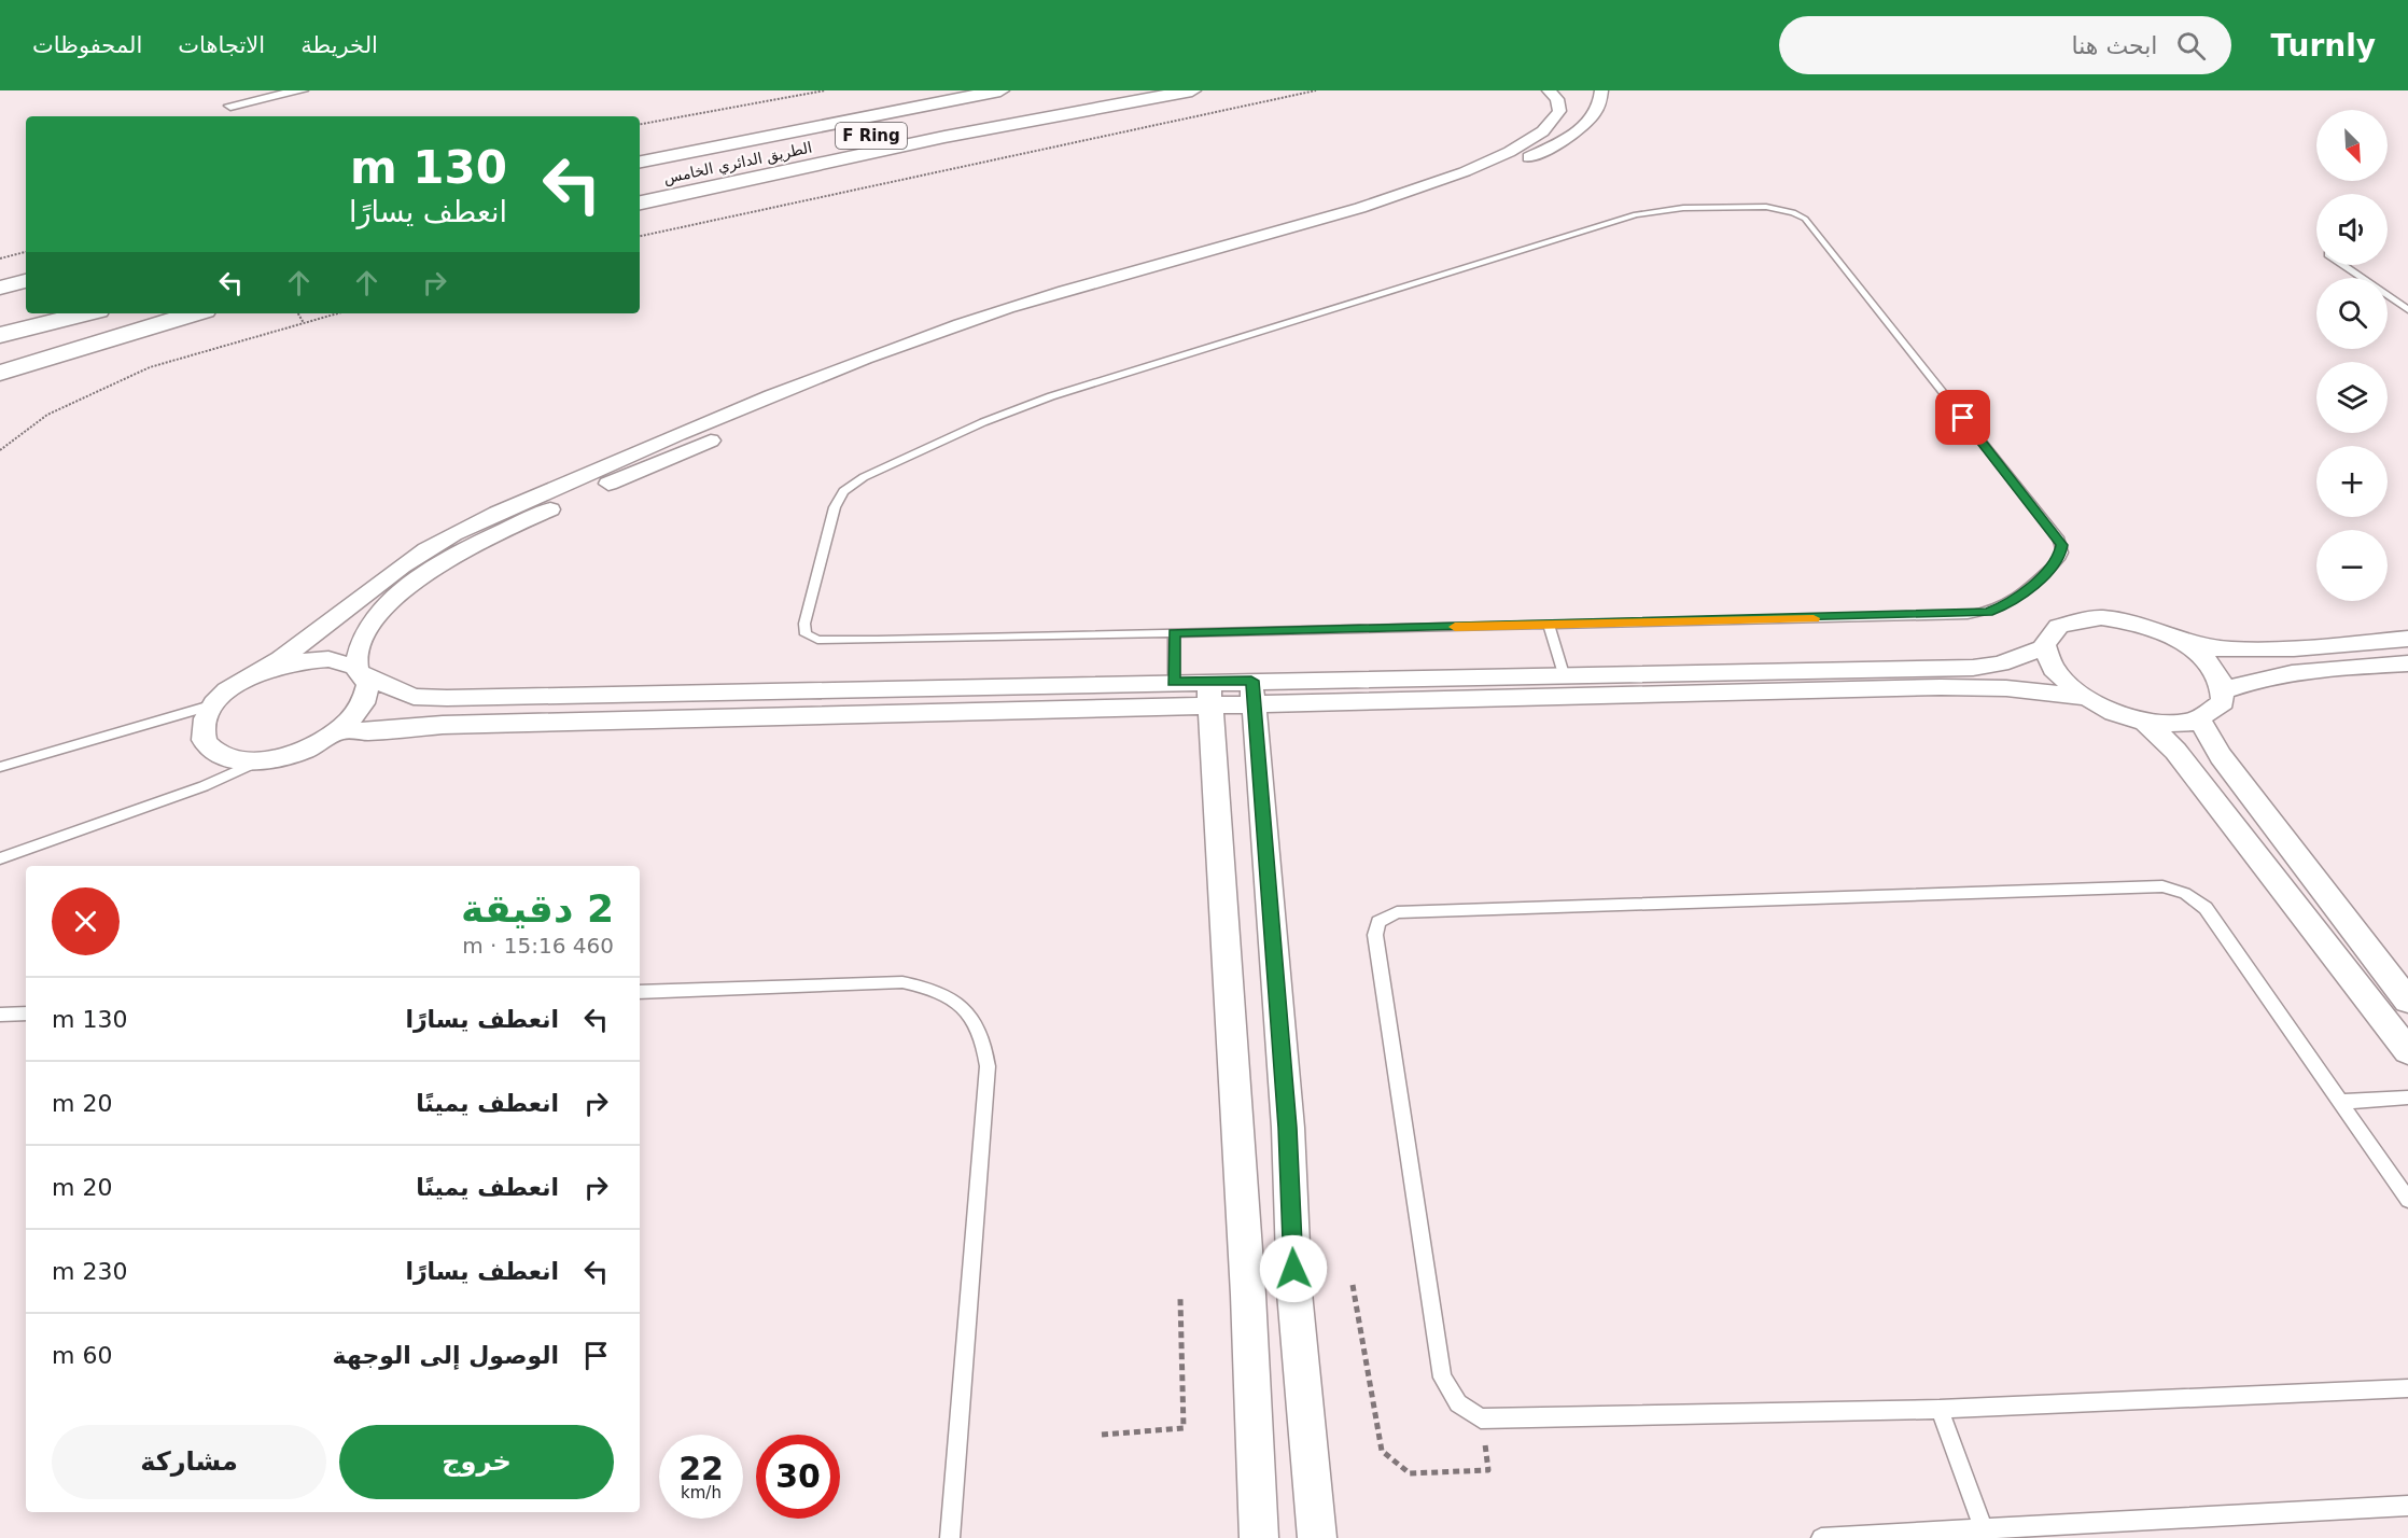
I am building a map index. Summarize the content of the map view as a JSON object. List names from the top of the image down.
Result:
{
  "streets": {
    "highway": ["F Ring", "الطريق الدائري الخامس"]
  },
  "north": "bottom right",
  "page": {
    "header": "Turnly",
    "search": "ابحث هنا",
    "nav": ["الخريطة", "الاتجاهات", "المحفوظات"],
    "map_buttons": ["+", "−"],
    "turn": ["130 m", "انعطف يسارًا"],
    "heading": ["2 دقيقة", "460 m · 15:16"],
    "list": [
      {
        "name": "انعطف يسارًا",
        "value": "130 m"
      },
      {
        "name": "انعطف يمينًا",
        "value": "20 m"
      },
      {
        "name": "انعطف يمينًا",
        "value": "20 m"
      },
      {
        "name": "انعطف يسارًا",
        "value": "230 m"
      },
      {
        "name": "الوصول إلى الوجهة",
        "value": "60 m"
      }
    ],
    "buttons": ["خروج", "مشاركة"],
    "speed": "22 km/h",
    "limit": "30"
  }
}
